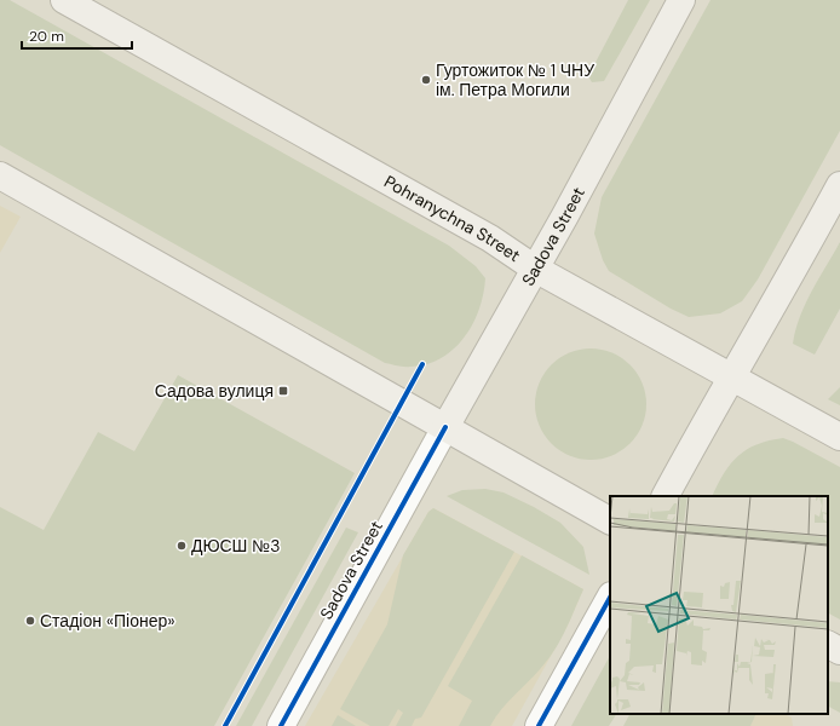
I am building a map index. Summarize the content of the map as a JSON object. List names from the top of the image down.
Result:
{
  "streets": {
    "main road": ["Pohranychna Street", "Sadova Street"]
  },
  "crossings": [
    ["Pohranychna Street", "Sadova Street"]
  ],
  "places": {
    "other": ["Гуртожиток № 1 ЧНУ ім. Петра Могили", "ДЮСШ №3", "Стадіон «Піонер»"],
    "transit": ["Садова вулиця"]
  },
  "scale_bar": "20 m"
}
